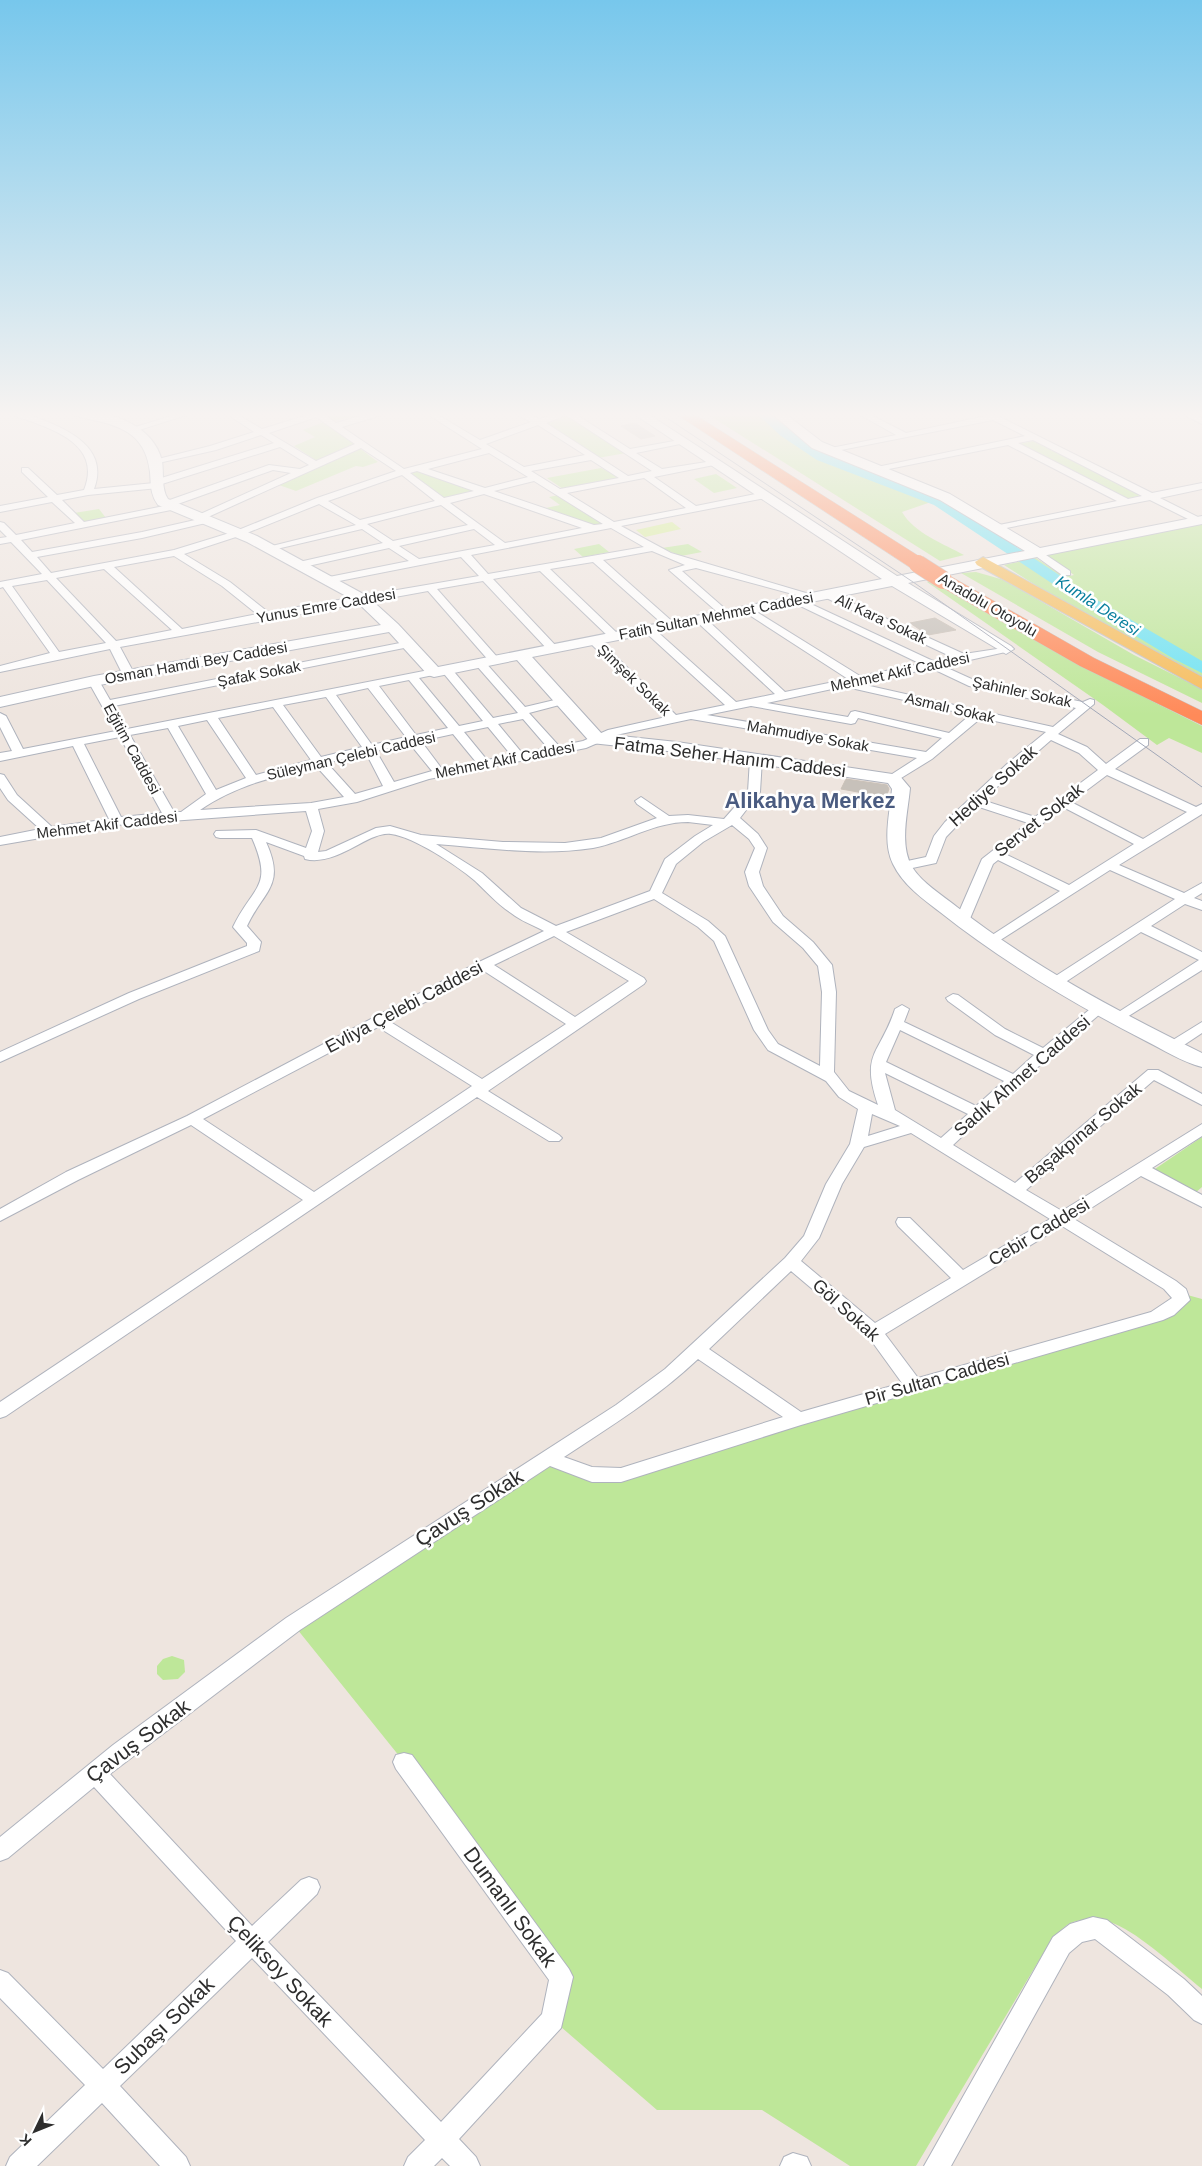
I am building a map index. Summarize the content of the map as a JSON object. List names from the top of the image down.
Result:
{
  "streets": {
    "highway": ["Anadolu Otoyolu"],
    "street": [
      "Yunus Emre Caddesi",
      "Fatih Sultan Mehmet Caddesi",
      "Ali Kara Sokak",
      "Osman Hamdi Bey Caddesi",
      "Mehmet Akif Caddesi",
      "Şafak Sokak",
      "Şimşek Sokak",
      "Şahinler Sokak",
      "Asmalı Sokak",
      "Mahmudiye Sokak",
      "Eğitim Caddesi",
      "Süleyman Çelebi Caddesi",
      "Fatma Seher Hanım Caddesi",
      "Hediye Sokak",
      "Servet Sokak",
      "Evliya Çelebi Caddesi",
      "Sadık Ahmet Caddesi",
      "Başakpınar Sokak",
      "Cebir Caddesi",
      "Göl Sokak",
      "Pir Sultan Caddesi",
      "Çavuş Sokak",
      "Dumanlı Sokak",
      "Çeliksoy Sokak",
      "Subaşı Sokak"
    ]
  },
  "crossings": [
    ["Fatih Sultan Mehmet Caddesi", "Ali Kara Sokak"],
    ["Fatih Sultan Mehmet Caddesi", "Şimşek Sokak"],
    ["Fatih Sultan Mehmet Caddesi", "Şahinler Sokak"],
    ["Ali Kara Sokak", "Mehmet Akif Caddesi"],
    ["Ali Kara Sokak", "Şahinler Sokak"],
    ["Osman Hamdi Bey Caddesi", "Eğitim Caddesi"],
    ["Mehmet Akif Caddesi", "Şimşek Sokak"],
    ["Mehmet Akif Caddesi", "Şahinler Sokak"],
    ["Mehmet Akif Caddesi", "Asmalı Sokak"],
    ["Mehmet Akif Caddesi", "Mahmudiye Sokak"],
    ["Mehmet Akif Caddesi", "Eğitim Caddesi"],
    ["Mehmet Akif Caddesi", "Süleyman Çelebi Caddesi"],
    ["Mehmet Akif Caddesi", "Fatma Seher Hanım Caddesi"],
    ["Şafak Sokak", "Eğitim Caddesi"],
    ["Şahinler Sokak", "Hediye Sokak"],
    ["Asmalı Sokak", "Hediye Sokak"],
    ["Asmalı Sokak", "Servet Sokak"],
    ["Cebir Caddesi", "Göl Sokak"],
    ["Cebir Caddesi", "Pir Sultan Caddesi"],
    ["Göl Sokak", "Pir Sultan Caddesi"],
    ["Göl Sokak", "Çavuş Sokak"],
    ["Pir Sultan Caddesi", "Çavuş Sokak"],
    ["Çavuş Sokak", "Çeliksoy Sokak"],
    ["Dumanlı Sokak", "Çeliksoy Sokak"],
    ["Çeliksoy Sokak", "Subaşı Sokak"]
  ],
  "districts": ["Alikahya Merkez"],
  "water": ["Kumla Deresi"],
  "north": "bottom left"
}
